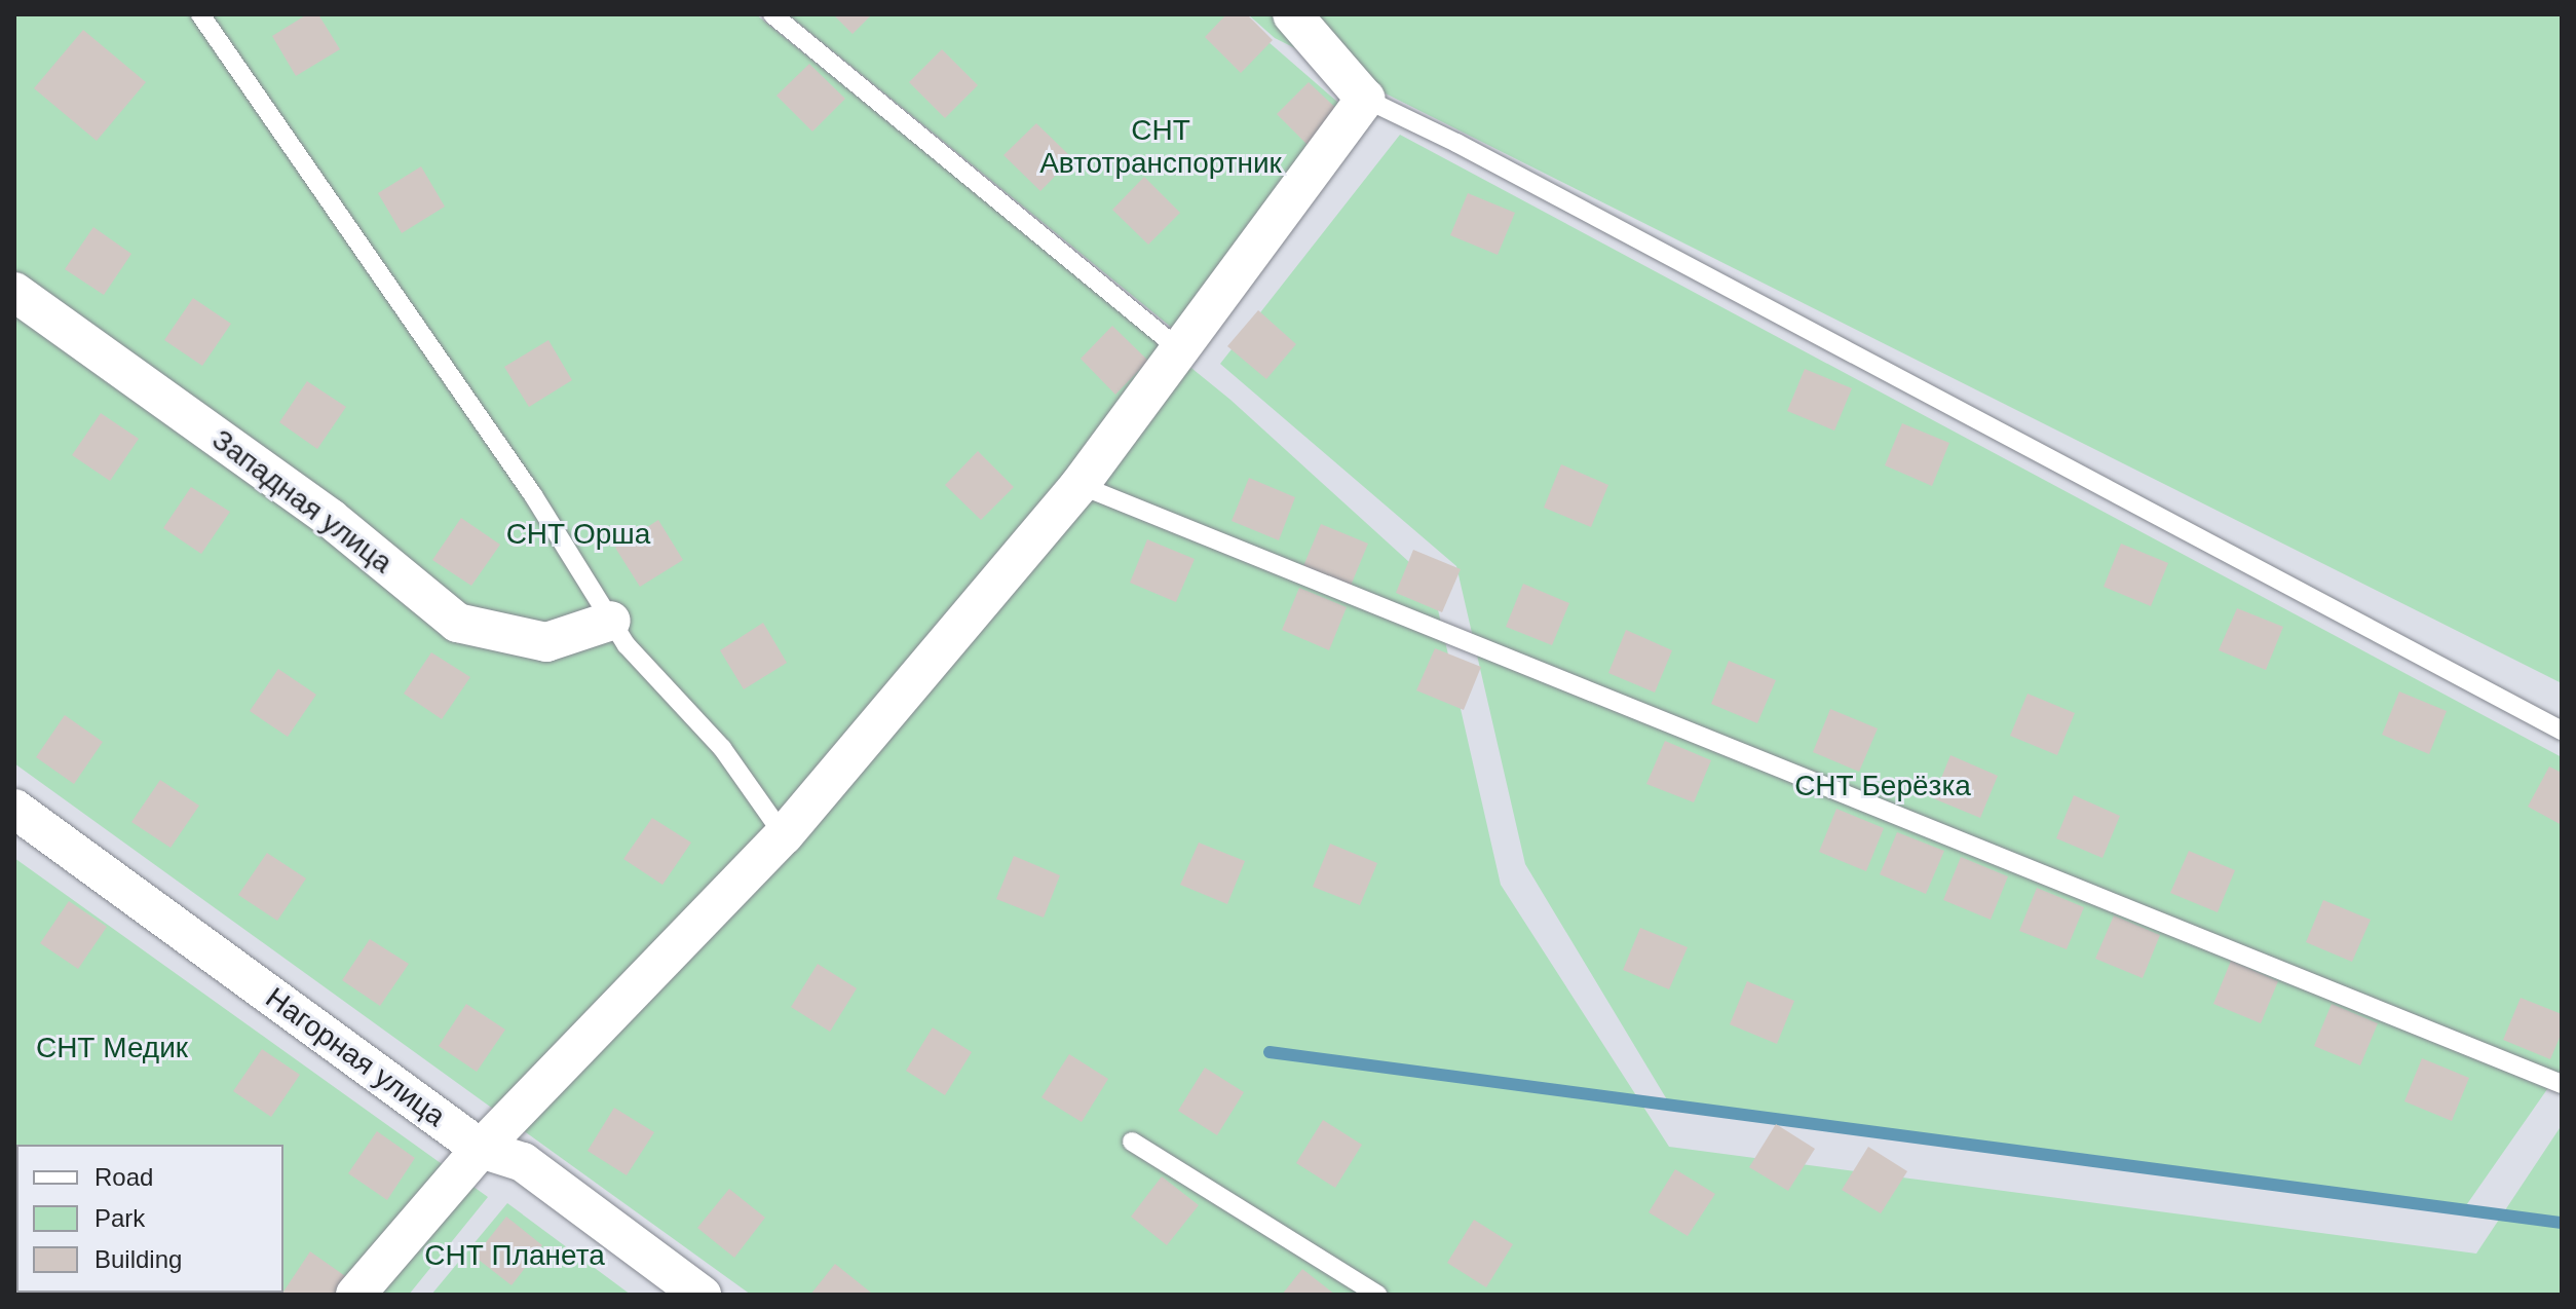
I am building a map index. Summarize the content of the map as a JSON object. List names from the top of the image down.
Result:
{
  "streets": {
    "street": ["Западная улица", "Нагорная улица"]
  },
  "parks": [
    "СНТ Автотранспортник",
    "СНТ Орша",
    "СНТ Берёзка",
    "СНТ Медик",
    "СНТ Планета"
  ],
  "legend": ["Road", "Park", "Building"]
}
